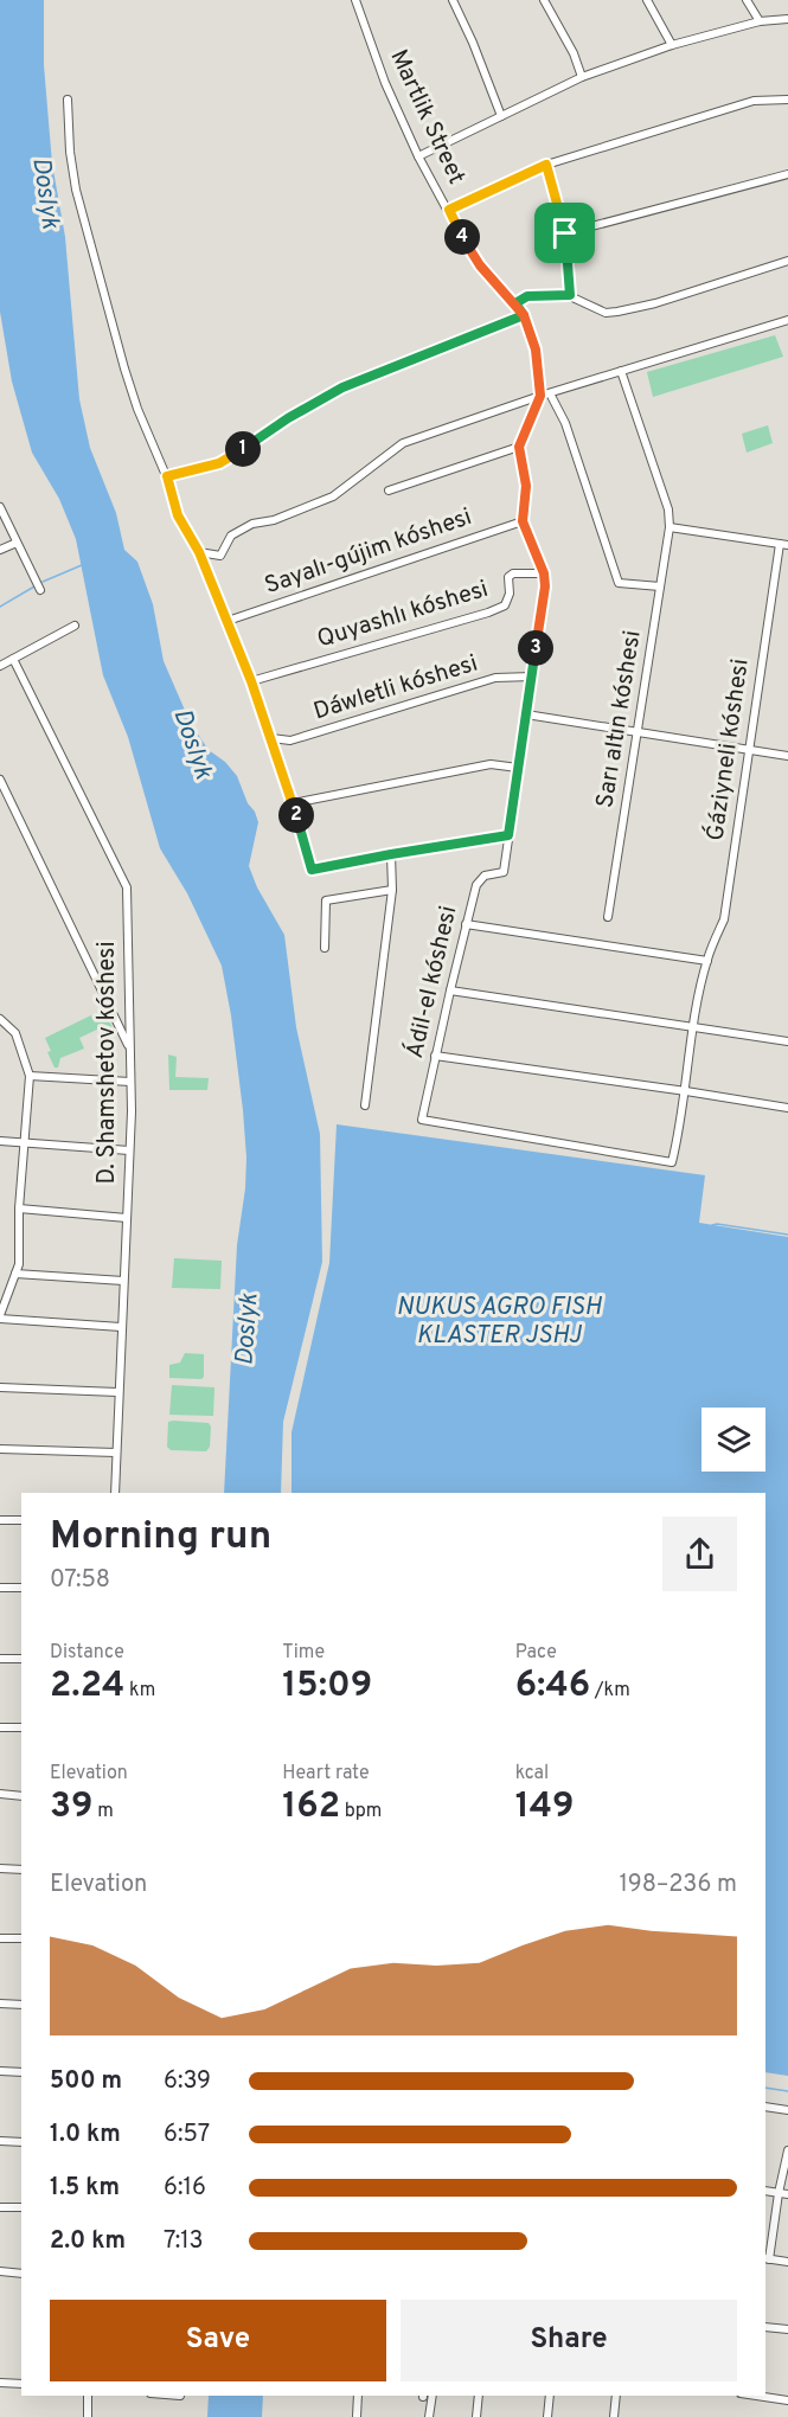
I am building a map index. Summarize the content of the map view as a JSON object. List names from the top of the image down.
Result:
{
  "streets": {
    "street": [
      "Martlik Street",
      "Sayalı-gújim kóshesi",
      "Quyashlı kóshesi",
      "Dáwletli kóshesi",
      "Sarı altın kóshesi",
      "Ǵáziyneli kóshesi",
      "Ádil-el kóshesi",
      "D. Shamshetov kóshesi"
    ]
  },
  "crossings": [
    ["Ǵáziyneli kóshesi", "Ádil-el kóshesi"]
  ],
  "water": ["Doslyk", "NUKUS AGRO FISH KLASTER JSHJ"],
  "page": {
    "pins": [
      "4",
      "1",
      "3",
      "2"
    ],
    "heading": ["Morning run", "07:58"],
    "stats": [
      ["Distance", "2.24 km"],
      ["Time", "15:09"],
      ["Pace", "6:46 /km"],
      ["Elevation", "39 m"],
      ["Heart rate", "162 bpm"],
      ["kcal", "149"]
    ],
    "chart": ["Elevation", "198–236 m"],
    "list": [
      {
        "name": "500 m",
        "note": "6:39"
      },
      {
        "name": "1.0 km",
        "note": "6:57"
      },
      {
        "name": "1.5 km",
        "note": "6:16"
      },
      {
        "name": "2.0 km",
        "note": "7:13"
      }
    ],
    "buttons": ["Save", "Share"]
  }
}
